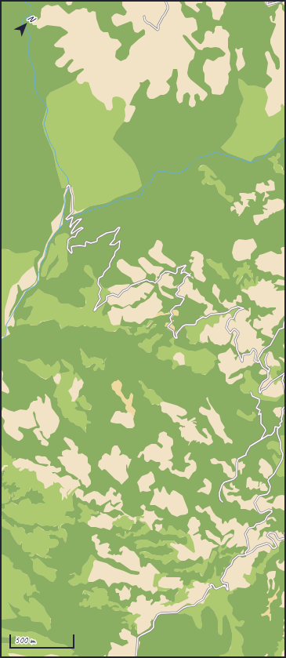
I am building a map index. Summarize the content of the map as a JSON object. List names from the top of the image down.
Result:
{
  "scale_bar": "500 m",
  "north": "top right"
}
